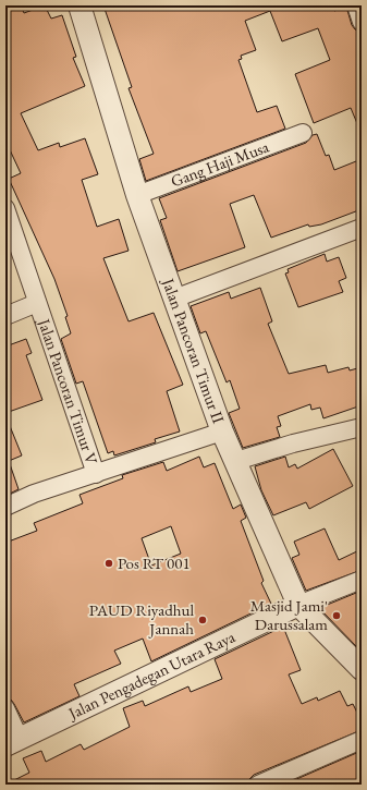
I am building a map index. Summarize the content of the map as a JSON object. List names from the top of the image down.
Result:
{
  "streets": {
    "street": [
      "Gang Haji Musa",
      "Jalan Pancoran Timur II",
      "Jalan Pancoran Timur V",
      "Jalan Pengadegan Utara Raya"
    ]
  },
  "crossings": [
    ["Gang Haji Musa", "Jalan Pancoran Timur II"],
    ["Jalan Pancoran Timur II", "Jalan Pancoran Timur V"],
    ["Jalan Pancoran Timur II", "Jalan Pengadegan Utara Raya"]
  ],
  "places": ["Pos RT 001", "Masjid Jami' Darussalam", "PAUD Riyadhul Jannah"]
}
